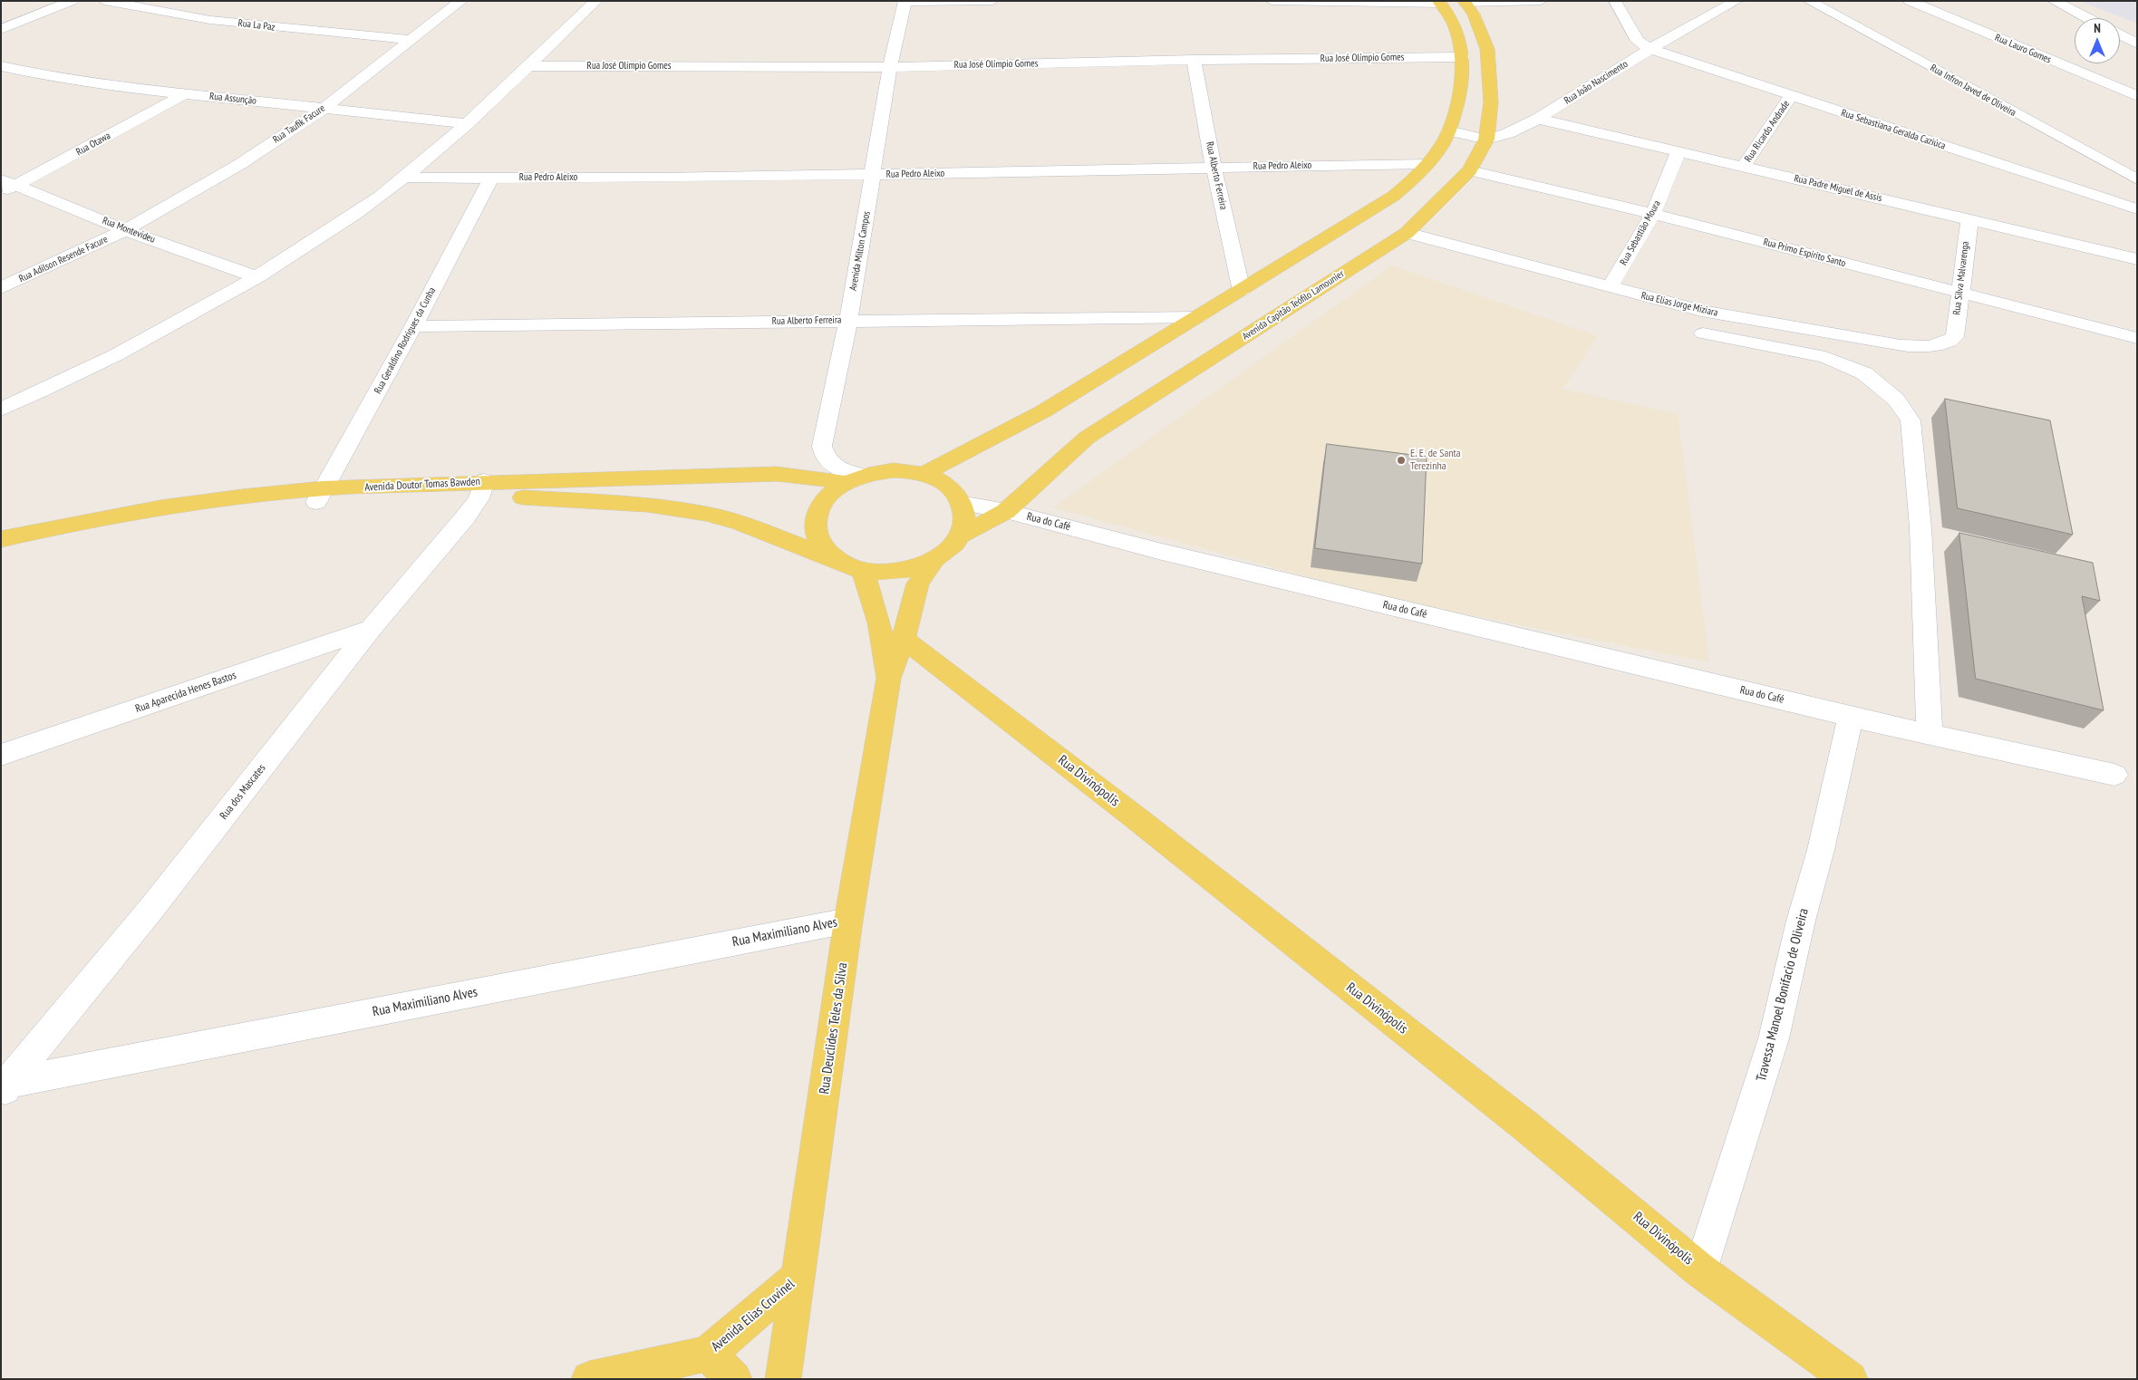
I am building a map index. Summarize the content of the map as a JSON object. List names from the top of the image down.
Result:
{
  "streets": {
    "main road": [
      "Avenida Capitão Teófilo Lamounier",
      "Avenida Doutor Tomas Bawden",
      "Rua Divinópolis",
      "Rua Deuclides Teles da Silva",
      "Avenida Elias Cruvinel"
    ],
    "street": [
      "Rua La Paz",
      "Rua Lauro Gomes",
      "Rua José Olímpio Gomes",
      "Rua João Nascimento",
      "Rua Infron Javed de Oliveira",
      "Rua Assunção",
      "Rua Taufik Facure",
      "Rua Sebastiana Geralda Caziúca",
      "Rua Ricardo Andrade",
      "Rua Otawa",
      "Rua Pedro Aleixo",
      "Rua Alberto Ferreira",
      "Rua Padre Miguel de Assis",
      "Rua Montevideu",
      "Rua Sebastião Moura",
      "Avenida Milton Campos",
      "Rua Primo Espírito Santo",
      "Rua Adilson Resende Facure",
      "Rua Silva Malvarenga",
      "Rua Elias Jorge Miziara",
      "Rua Geraldino Rodrigues da Cunha",
      "Rua do Café",
      "Rua Aparecida Henes Bastos",
      "Rua dos Mascates",
      "Rua Maximiliano Alves",
      "Travessa Manoel Bonifacio de Oliveira"
    ]
  },
  "crossings": [
    ["Rua La Paz", "Rua Taufik Facure"],
    ["Rua José Olímpio Gomes", "Rua Alberto Ferreira"],
    ["Rua José Olímpio Gomes", "Avenida Milton Campos"],
    ["Rua João Nascimento", "Rua Sebastiana Geralda Caziúca"],
    ["Rua João Nascimento", "Rua Padre Miguel de Assis"],
    ["Rua João Nascimento", "Avenida Capitão Teófilo Lamounier"],
    ["Rua Assunção", "Rua Taufik Facure"],
    ["Rua Assunção", "Rua Otawa"],
    ["Rua Taufik Facure", "Rua Montevideu"],
    ["Rua Taufik Facure", "Rua Adilson Resende Facure"],
    ["Rua Sebastiana Geralda Caziúca", "Rua Ricardo Andrade"],
    ["Rua Ricardo Andrade", "Rua Padre Miguel de Assis"],
    ["Rua Otawa", "Rua Montevideu"],
    ["Rua Pedro Aleixo", "Rua Alberto Ferreira"],
    ["Rua Pedro Aleixo", "Avenida Milton Campos"],
    ["Rua Pedro Aleixo", "Rua Geraldino Rodrigues da Cunha"],
    ["Rua Alberto Ferreira", "Avenida Milton Campos"],
    ["Rua Alberto Ferreira", "Rua Geraldino Rodrigues da Cunha"],
    ["Rua Padre Miguel de Assis", "Rua Sebastião Moura"],
    ["Rua Padre Miguel de Assis", "Rua Silva Malvarenga"],
    ["Rua Montevideu", "Rua Adilson Resende Facure"],
    ["Rua Sebastião Moura", "Rua Primo Espírito Santo"],
    ["Rua Sebastião Moura", "Rua Elias Jorge Miziara"],
    ["Avenida Milton Campos", "Avenida Capitão Teófilo Lamounier"],
    ["Avenida Milton Campos", "Avenida Doutor Tomas Bawden"],
    ["Avenida Milton Campos", "Rua do Café"],
    ["Avenida Milton Campos", "Rua Deuclides Teles da Silva"],
    ["Rua Primo Espírito Santo", "Rua Silva Malvarenga"],
    ["Rua Primo Espírito Santo", "Avenida Capitão Teófilo Lamounier"],
    ["Rua Silva Malvarenga", "Rua Elias Jorge Miziara"],
    ["Rua Elias Jorge Miziara", "Avenida Capitão Teófilo Lamounier"],
    ["Avenida Capitão Teófilo Lamounier", "Avenida Doutor Tomas Bawden"],
    ["Avenida Capitão Teófilo Lamounier", "Rua do Café"],
    ["Avenida Capitão Teófilo Lamounier", "Rua Deuclides Teles da Silva"],
    ["Rua Geraldino Rodrigues da Cunha", "Avenida Doutor Tomas Bawden"],
    ["Avenida Doutor Tomas Bawden", "Rua do Café"],
    ["Avenida Doutor Tomas Bawden", "Rua dos Mascates"],
    ["Avenida Doutor Tomas Bawden", "Rua Deuclides Teles da Silva"],
    ["Rua do Café", "Travessa Manoel Bonifacio de Oliveira"],
    ["Rua do Café", "Rua Deuclides Teles da Silva"],
    ["Rua Aparecida Henes Bastos", "Rua dos Mascates"],
    ["Rua Divinópolis", "Travessa Manoel Bonifacio de Oliveira"],
    ["Rua Divinópolis", "Rua Deuclides Teles da Silva"],
    ["Rua dos Mascates", "Rua Maximiliano Alves"],
    ["Rua Maximiliano Alves", "Rua Deuclides Teles da Silva"],
    ["Rua Deuclides Teles da Silva", "Avenida Elias Cruvinel"]
  ],
  "places": ["E. E. de Santa Terezinha"],
  "north": "top"
}
